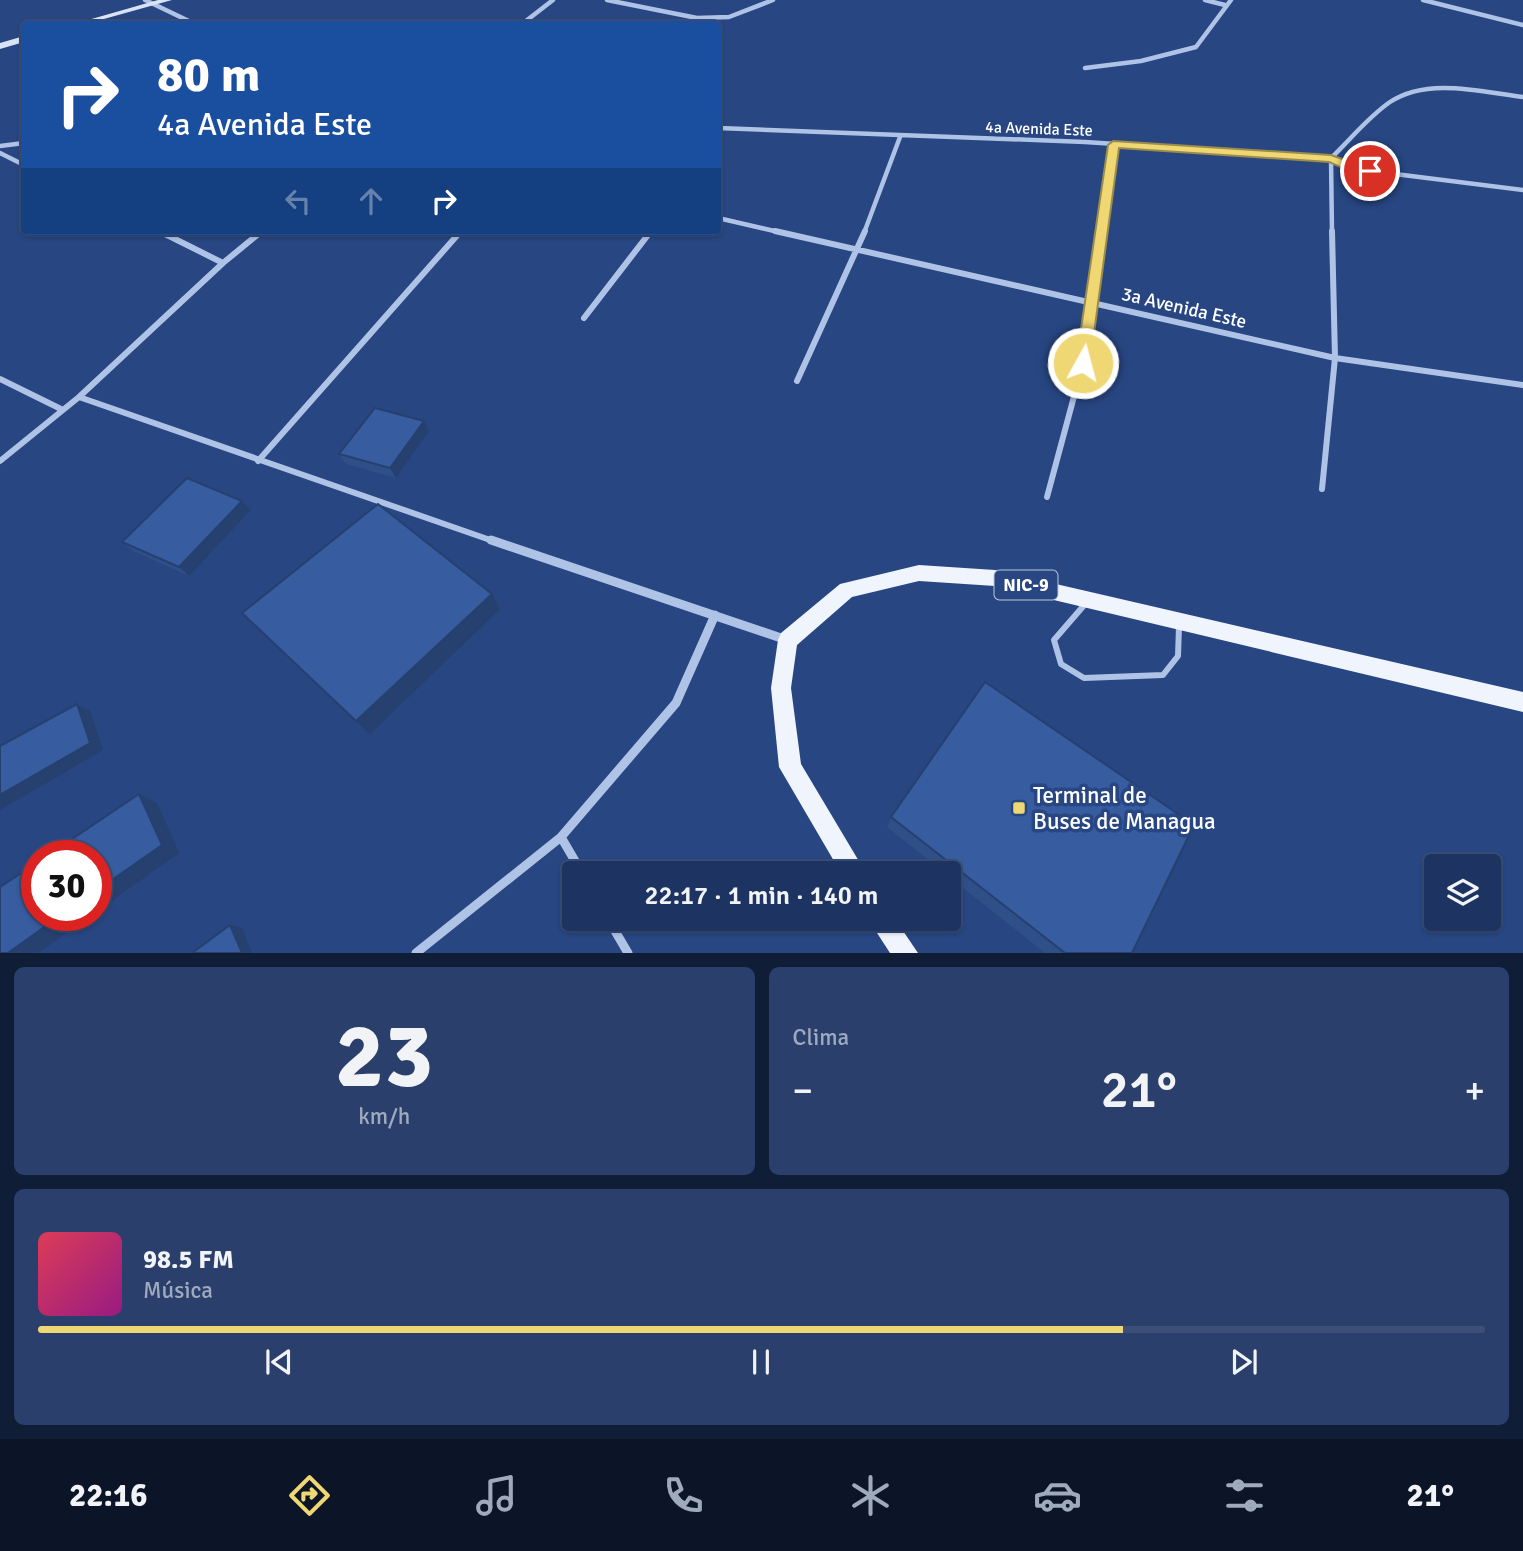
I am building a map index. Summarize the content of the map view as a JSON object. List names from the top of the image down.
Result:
{
  "streets": {
    "main road": ["NIC-9"],
    "street": ["4a Avenida Este", "3a Avenida Este"]
  },
  "places": {
    "transit": ["Terminal de Buses de Managua"]
  },
  "page": {
    "turn": ["80 m", "4a Avenida Este"],
    "limit": "30",
    "trip": "22:17 · 1 min · 140 m",
    "tile": [
      ["23", "km/h"],
      "Clima"
    ],
    "heat": ["−", "21°", "+"],
    "song": ["98.5 FM", "Música"],
    "tabs": ["22:16", "21°"]
  }
}
